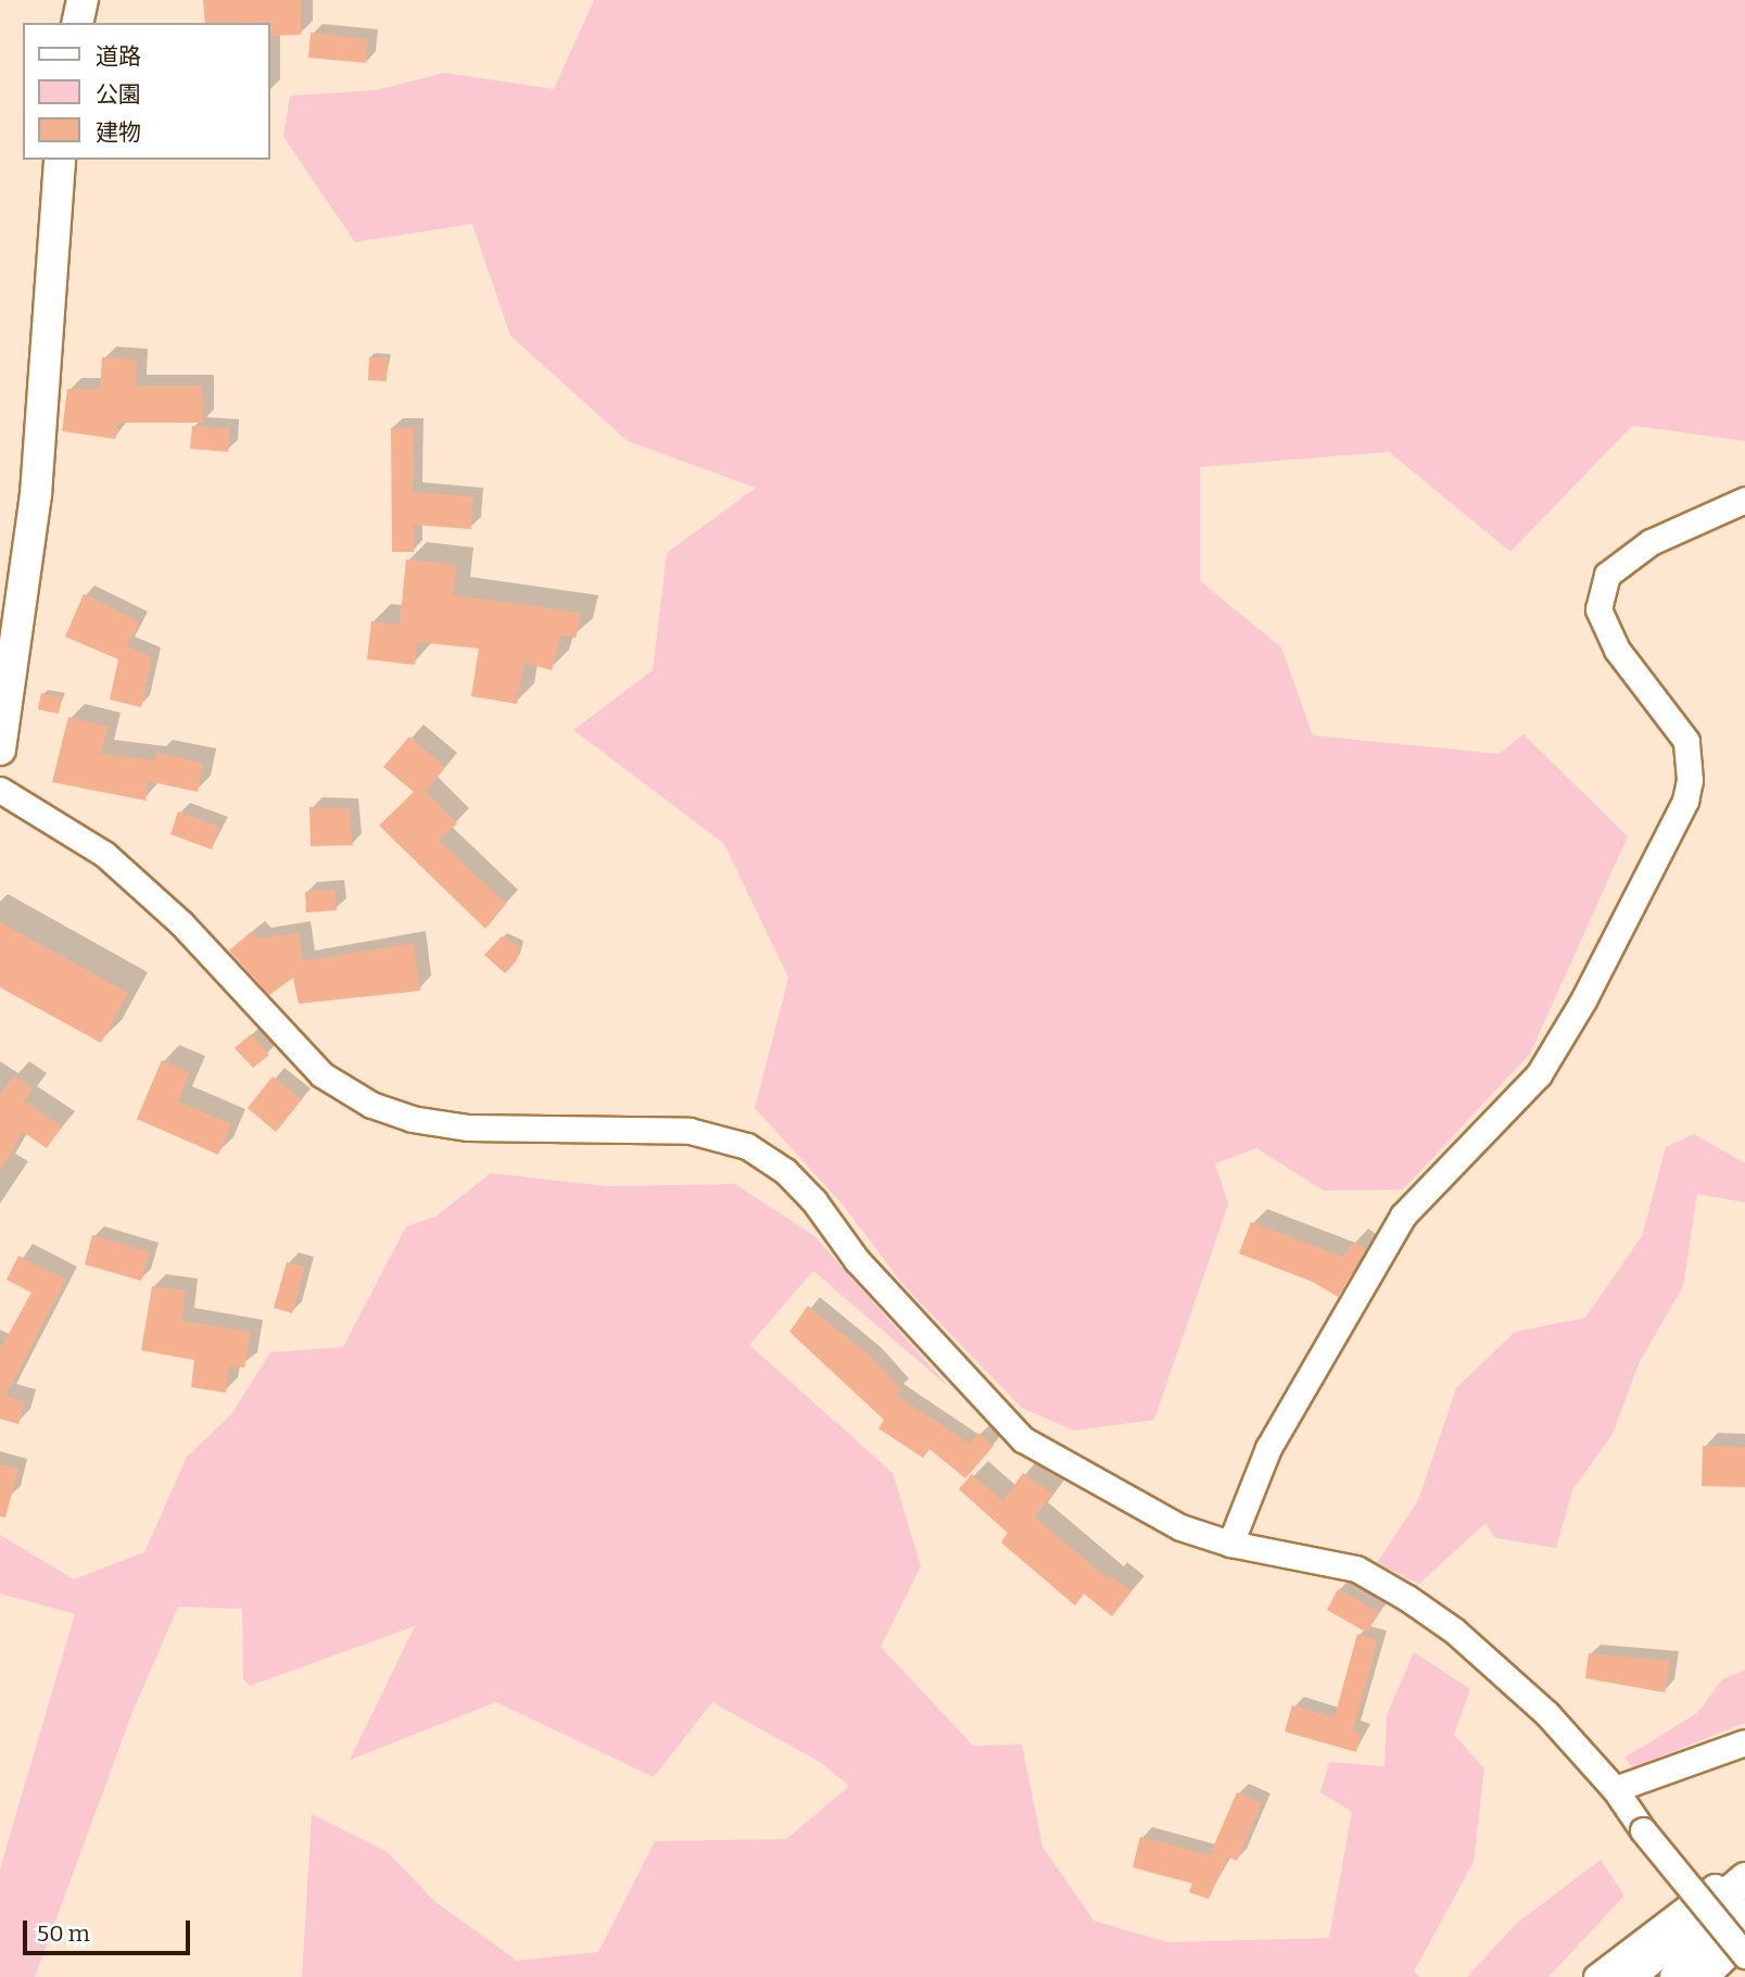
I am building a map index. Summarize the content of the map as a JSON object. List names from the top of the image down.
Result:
{
  "legend": ["道路", "公園", "建物"],
  "scale_bar": "50 m"
}
